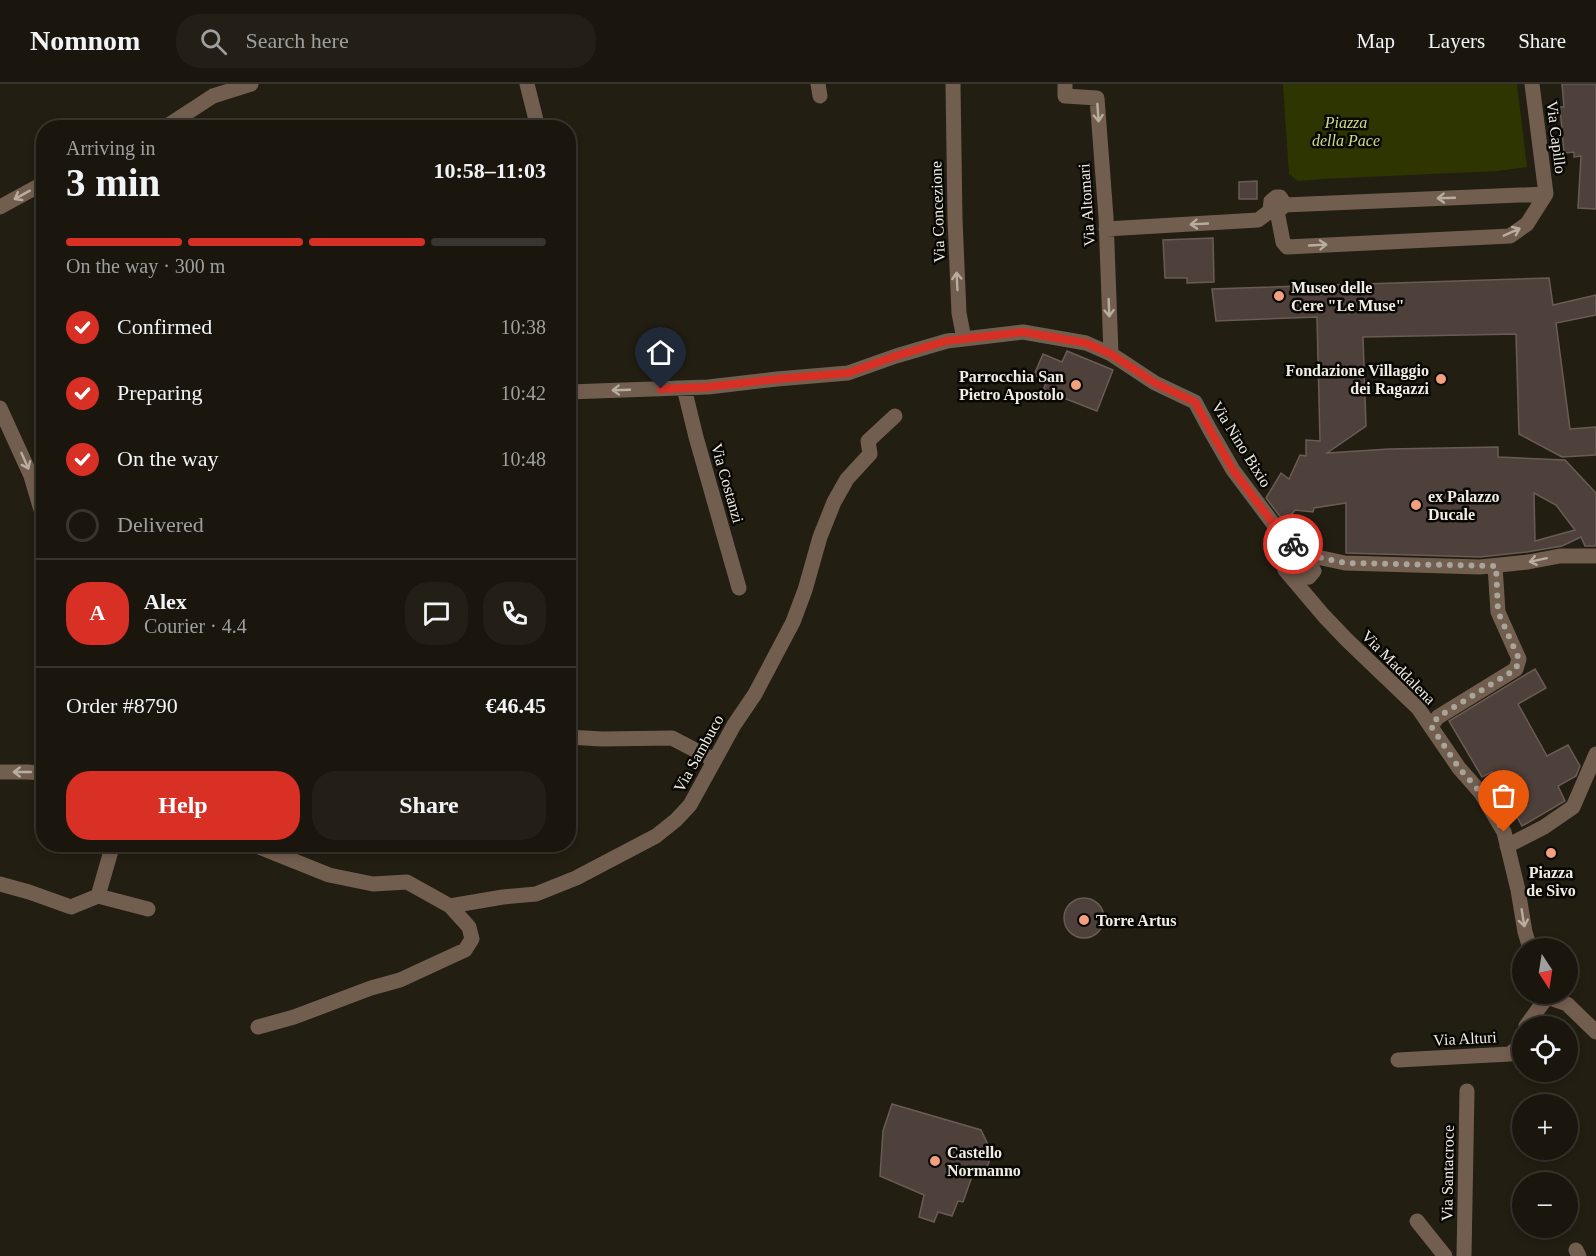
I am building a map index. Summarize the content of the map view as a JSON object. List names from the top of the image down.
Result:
{
  "streets": {
    "street": [
      "Via Capillo",
      "Via Altomari",
      "Via Concezione",
      "Via Nino Bixio",
      "Via Costanzi",
      "Via Maddalena",
      "Via Sambuco",
      "Via Alturi",
      "Via Santacroce"
    ]
  },
  "crossings": [
    ["Via Altomari", "Via Nino Bixio"],
    ["Via Concezione", "Via Nino Bixio"],
    ["Via Nino Bixio", "Via Costanzi"],
    ["Via Nino Bixio", "Via Maddalena"]
  ],
  "one_way": ["Via Altomari", "Via Concezione"],
  "parks": ["Piazza della Pace"],
  "places": [
    "Museo delle Cere \"Le Muse\"",
    "Fondazione Villaggio dei Ragazzi",
    "Parrocchia San Pietro Apostolo",
    "ex Palazzo Ducale",
    "Piazza de Sivo",
    "Torre Artus",
    "Castello Normanno"
  ],
  "north": "bottom",
  "page": {
    "header": "Nomnom",
    "search": "Search here",
    "nav": ["Map", "Layers", "Share"],
    "heading": ["3 min", "Arriving in", "10:58–11:03"],
    "panel": [
      "Alex",
      "Courier · 4.4",
      "Order #8790",
      "€46.45"
    ],
    "bar": "On the way · 300 m",
    "list": [
      ["Confirmed", "10:38"],
      ["Preparing", "10:42"],
      ["On the way", "10:48"],
      "Delivered"
    ],
    "round": "A",
    "buttons": ["Help", "Share"],
    "map_buttons": ["+", "−"]
  }
}
